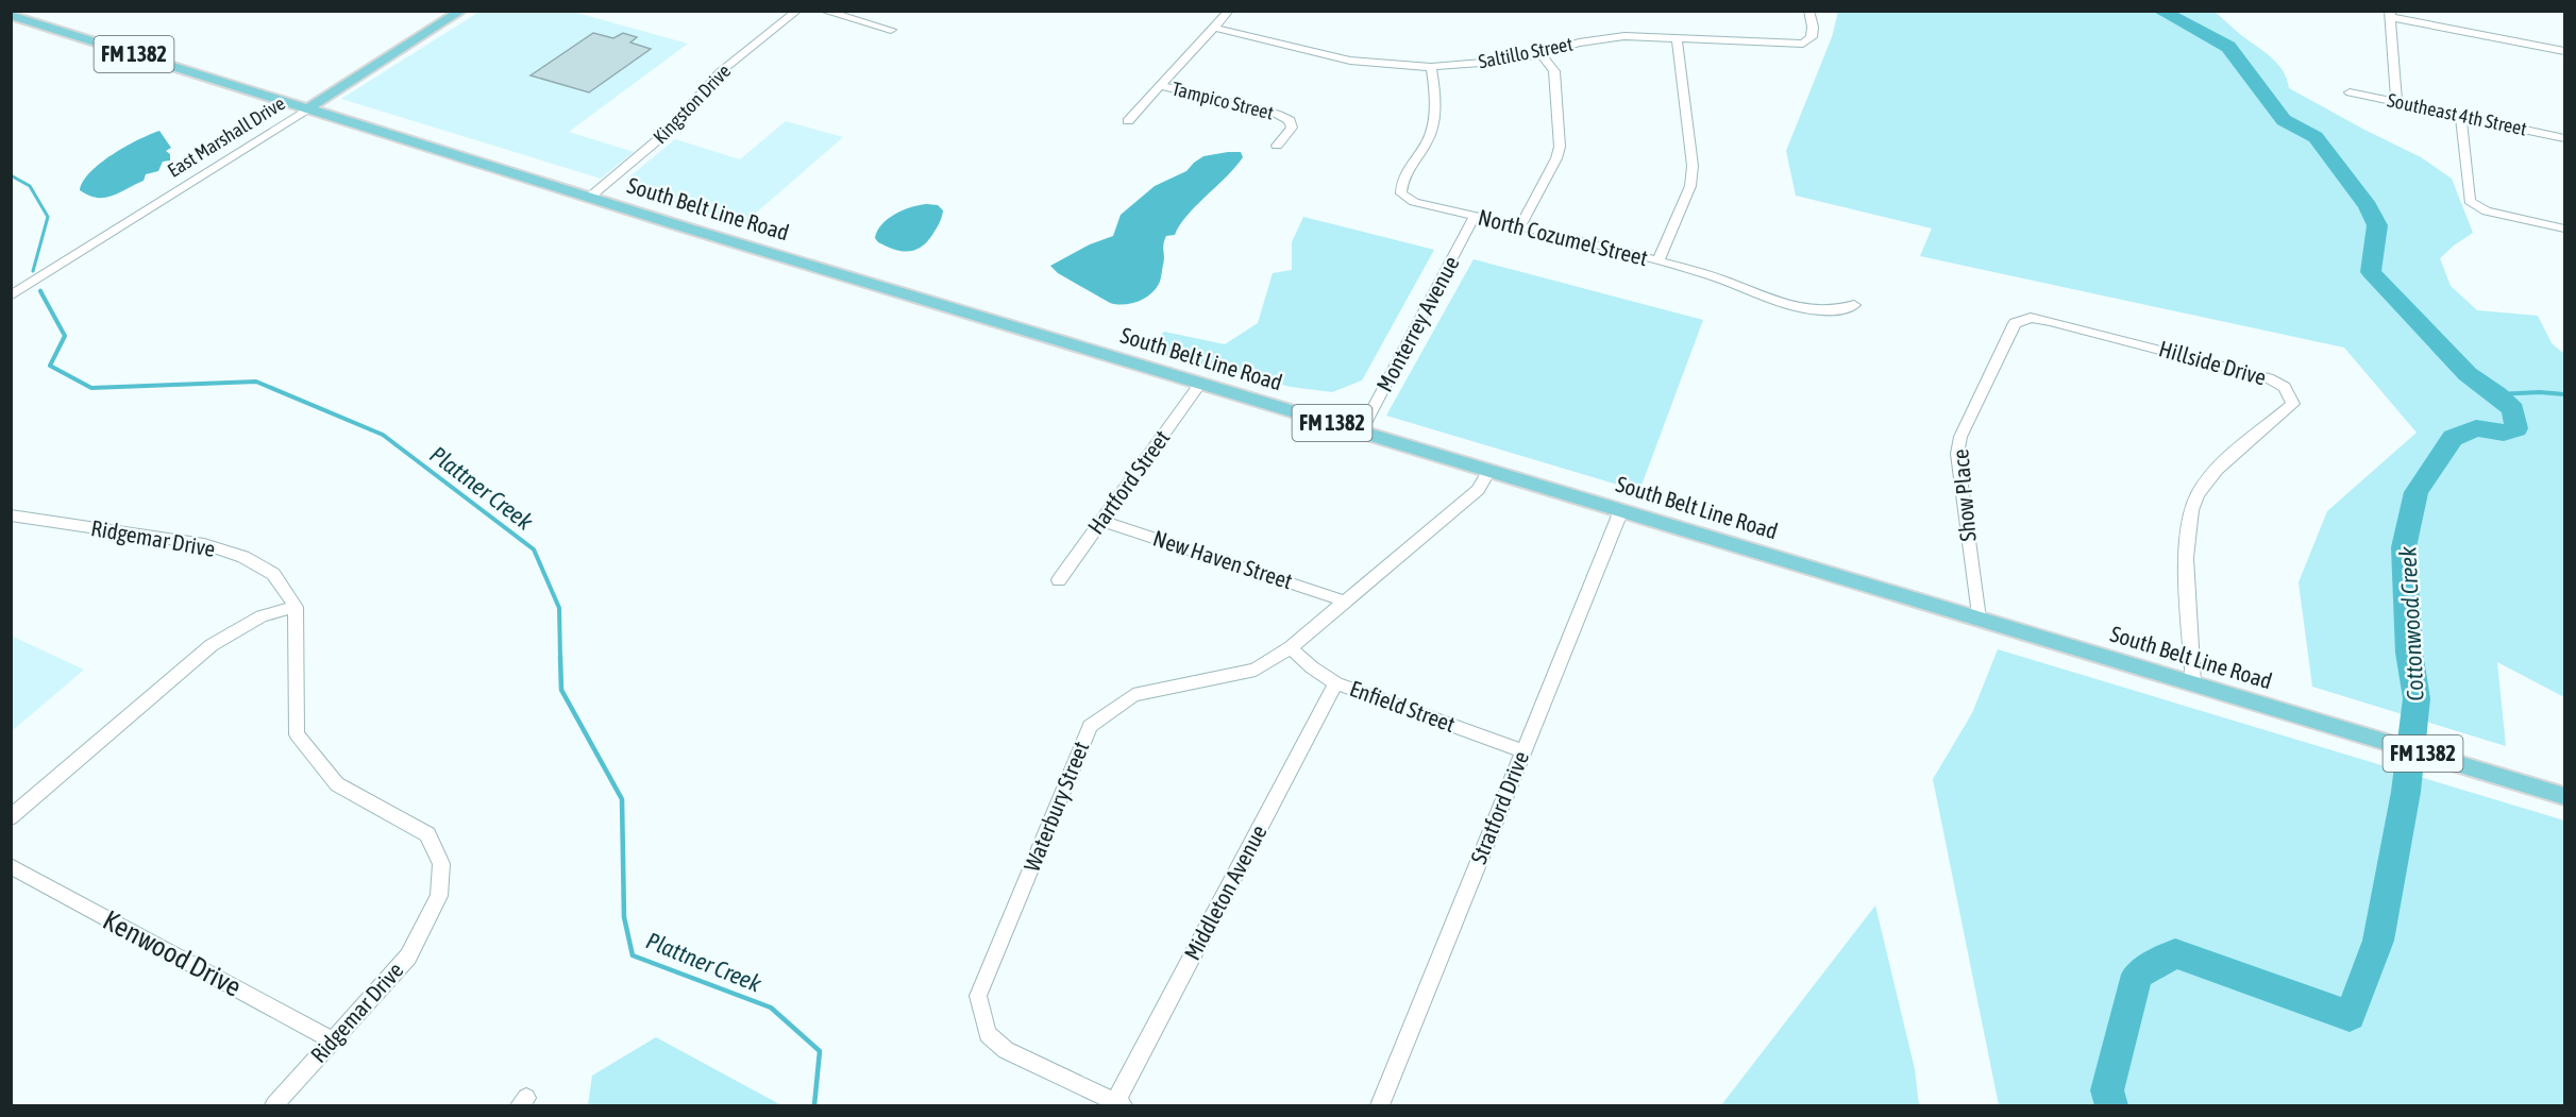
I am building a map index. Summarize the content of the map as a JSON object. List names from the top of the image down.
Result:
{
  "streets": {
    "main road": ["FM 1382", "East Marshall Drive", "South Belt Line Road"],
    "street": [
      "Saltillo Street",
      "Tampico Street",
      "Kingston Drive",
      "Southeast 4th Street",
      "North Cozumel Street",
      "Monterrey Avenue",
      "Hillside Drive",
      "Hartford Street",
      "Show Place",
      "Ridgemar Drive",
      "New Haven Street",
      "Enfield Street",
      "Waterbury Street",
      "Stratford Drive",
      "Middleton Avenue",
      "Kenwood Drive"
    ]
  },
  "crossings": [
    ["Saltillo Street", "North Cozumel Street"],
    ["Kingston Drive", "South Belt Line Road"],
    ["East Marshall Drive", "South Belt Line Road"],
    ["South Belt Line Road", "Monterrey Avenue"],
    ["South Belt Line Road", "Hillside Drive"],
    ["South Belt Line Road", "Hartford Street"],
    ["South Belt Line Road", "Show Place"],
    ["South Belt Line Road", "Waterbury Street"],
    ["South Belt Line Road", "Stratford Drive"],
    ["North Cozumel Street", "Monterrey Avenue"],
    ["Hillside Drive", "Show Place"],
    ["Hartford Street", "New Haven Street"],
    ["Ridgemar Drive", "Kenwood Drive"],
    ["New Haven Street", "Waterbury Street"],
    ["Enfield Street", "Waterbury Street"],
    ["Enfield Street", "Stratford Drive"],
    ["Enfield Street", "Middleton Avenue"],
    ["Waterbury Street", "Middleton Avenue"]
  ],
  "water": ["Plattner Creek", "Cottonwood Creek"]
}
